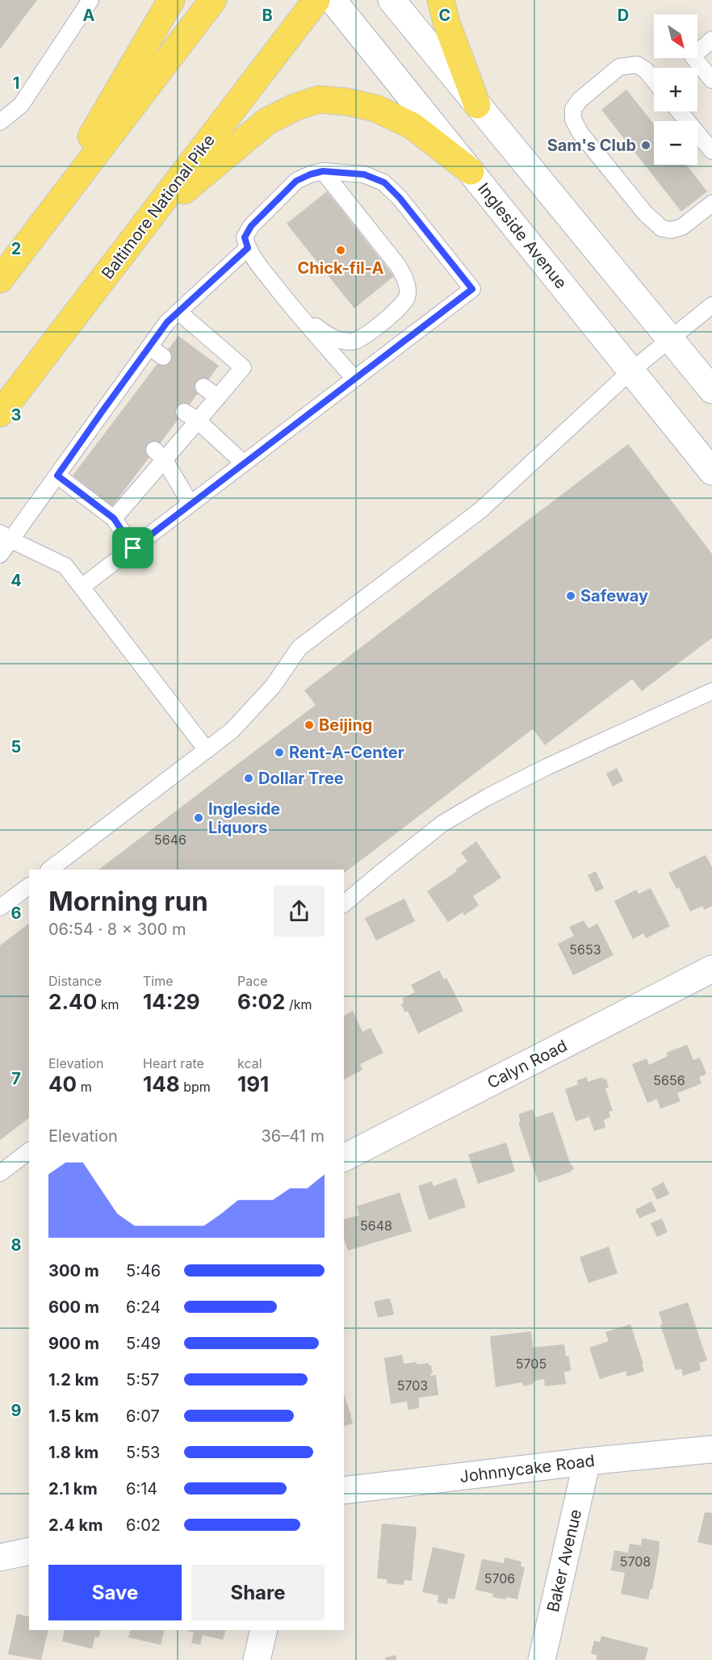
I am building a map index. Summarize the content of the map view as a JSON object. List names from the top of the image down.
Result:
{
  "streets": {
    "main road": [
      "Baltimore National Pike",
      "Ingleside Avenue",
      "Calyn Road",
      "Johnnycake Road",
      "Baker Avenue"
    ]
  },
  "crossings": [
    ["Johnnycake Road", "Baker Avenue"]
  ],
  "places": [
    "Sam's Club",
    "Chick-fil-A",
    "Safeway",
    "Beijing",
    "Rent-A-Center",
    "Dollar Tree",
    "Ingleside Liquors"
  ],
  "house_numbers": [
    "5646",
    "5653",
    "5656",
    "5648",
    "5705",
    "5703",
    "5708",
    "5706"
  ],
  "north": "bottom right",
  "page": {
    "map_buttons": ["+", "−"],
    "heading": ["Morning run", "06:54 · 8 × 300 m"],
    "stats": [
      ["Distance", "2.40 km"],
      ["Time", "14:29"],
      ["Pace", "6:02 /km"],
      ["Elevation", "40 m"],
      ["Heart rate", "148 bpm"],
      ["kcal", "191"]
    ],
    "chart": ["Elevation", "36–41 m"],
    "list": [
      {
        "name": "300 m",
        "note": "5:46"
      },
      {
        "name": "600 m",
        "note": "6:24"
      },
      {
        "name": "900 m",
        "note": "5:49"
      },
      {
        "name": "1.2 km",
        "note": "5:57"
      },
      {
        "name": "1.5 km",
        "note": "6:07"
      },
      {
        "name": "1.8 km",
        "note": "5:53"
      },
      {
        "name": "2.1 km",
        "note": "6:14"
      },
      {
        "name": "2.4 km",
        "note": "6:02"
      }
    ],
    "buttons": ["Save", "Share"]
  },
  "grid": {
    "columns": [
      "A",
      "B",
      "C",
      "D"
    ],
    "rows": [
      "1",
      "2",
      "3",
      "4",
      "5",
      "6",
      "7",
      "8",
      "9"
    ]
  }
}
